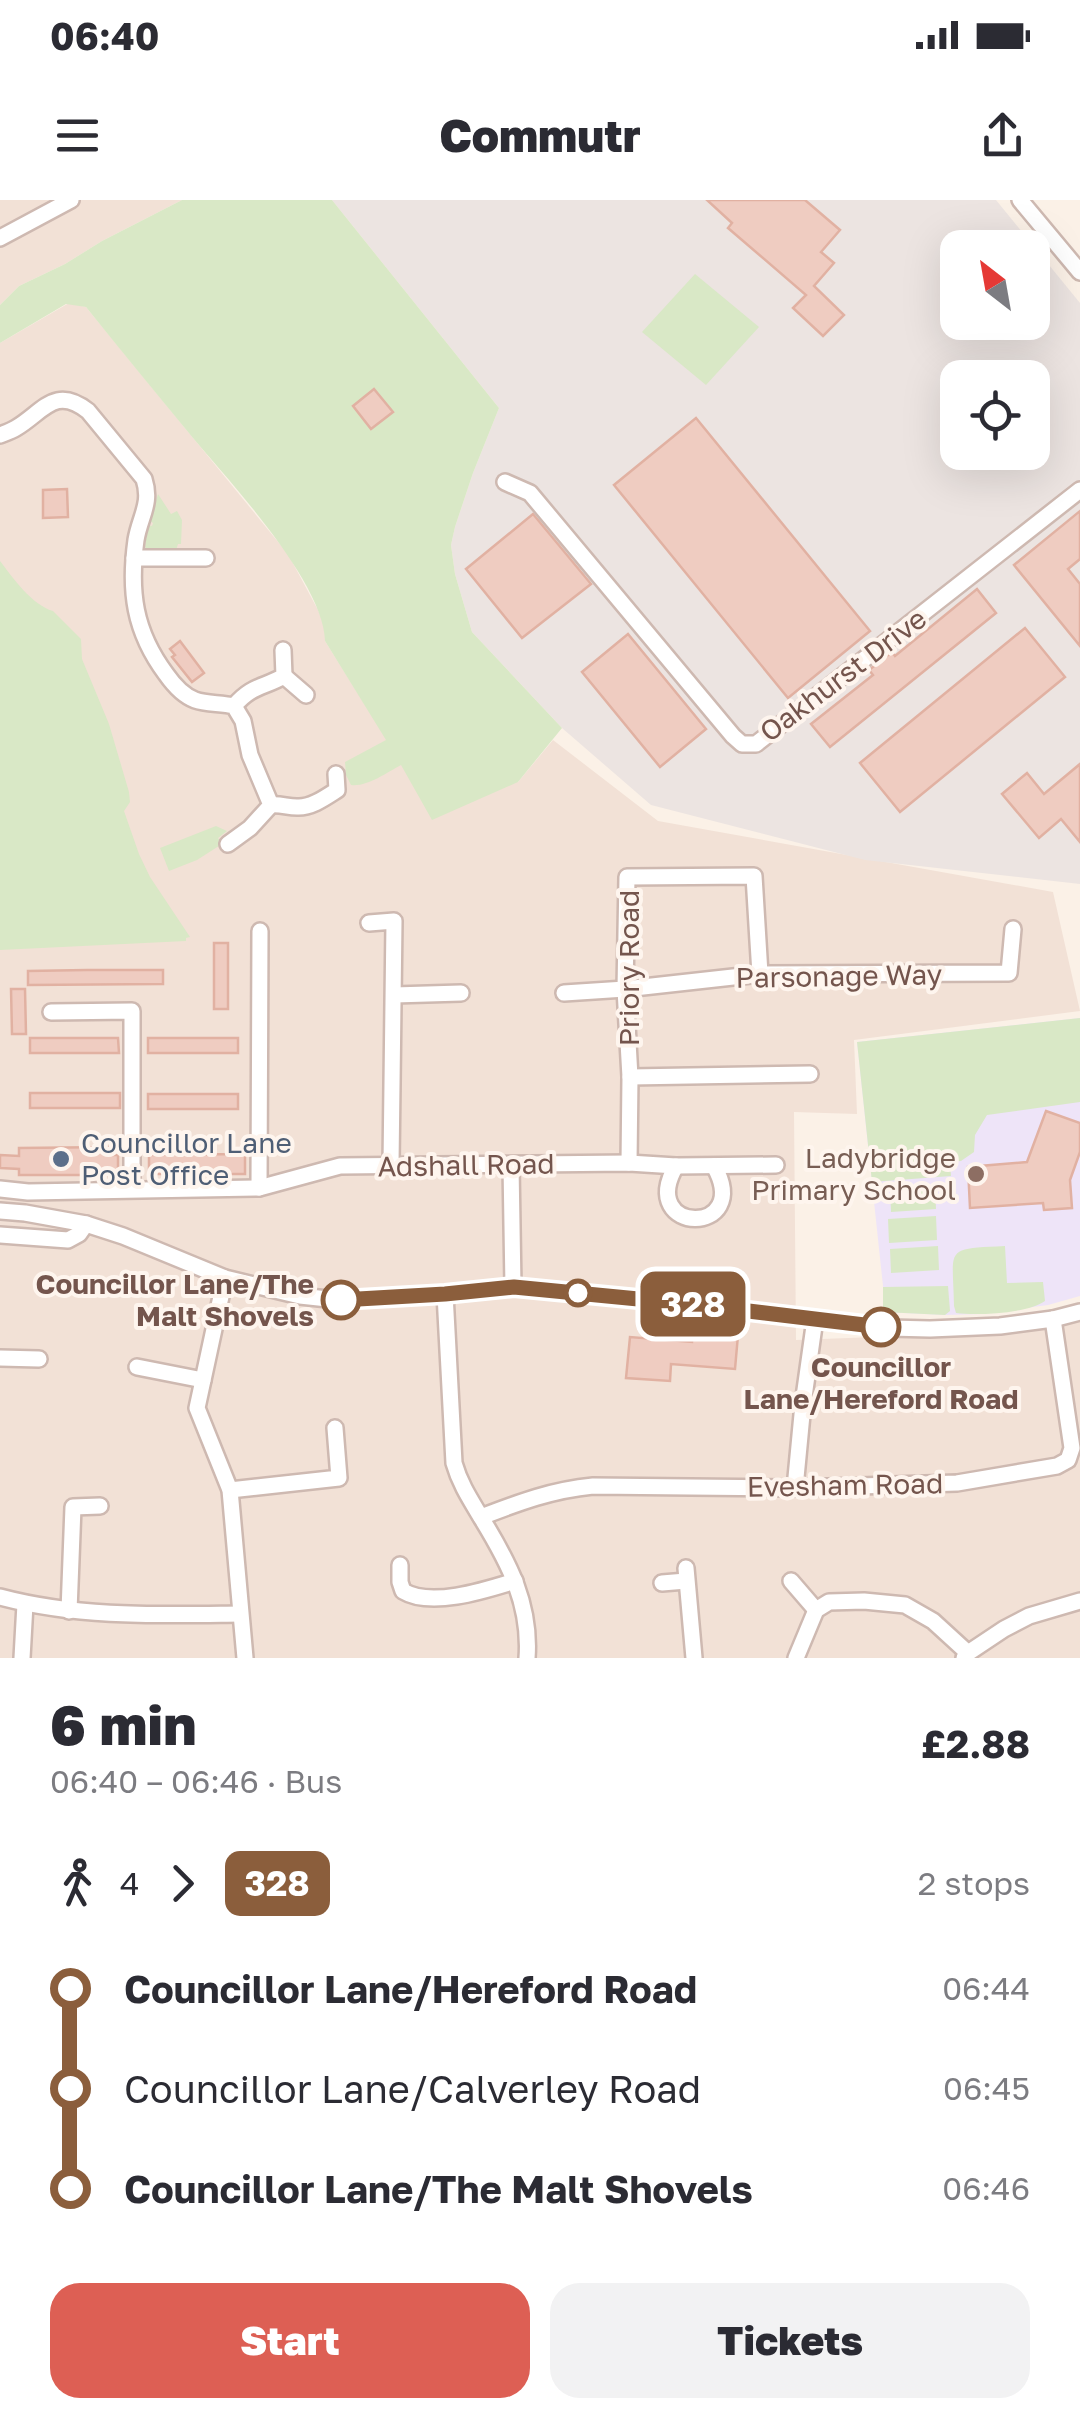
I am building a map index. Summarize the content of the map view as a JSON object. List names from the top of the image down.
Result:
{
  "streets": {
    "street": [
      "Oakhurst Drive",
      "Priory Road",
      "Parsonage Way",
      "Adshall Road",
      "Evesham Road"
    ]
  },
  "crossings": [
    ["Priory Road", "Parsonage Way"],
    ["Priory Road", "Adshall Road"]
  ],
  "places": [
    "Councillor Lane Post Office",
    "Ladybridge Primary School",
    "Councillor Lane/The Malt Shovels",
    "Councillor Lane/Hereford Road"
  ],
  "lines": ["bus line 328"],
  "north": "top left",
  "page": {
    "status": "06:40",
    "header": "Commutr",
    "on_map": "328",
    "heading": ["6 min", "06:40 – 06:46 · Bus", "£2.88"],
    "legs": ["4", "328", "2 stops"],
    "list": [
      {
        "name": "Councillor Lane/Hereford Road",
        "value": "06:44"
      },
      {
        "name": "Councillor Lane/Calverley Road",
        "value": "06:45"
      },
      {
        "name": "Councillor Lane/The Malt Shovels",
        "value": "06:46"
      }
    ],
    "buttons": ["Start", "Tickets"]
  }
}
